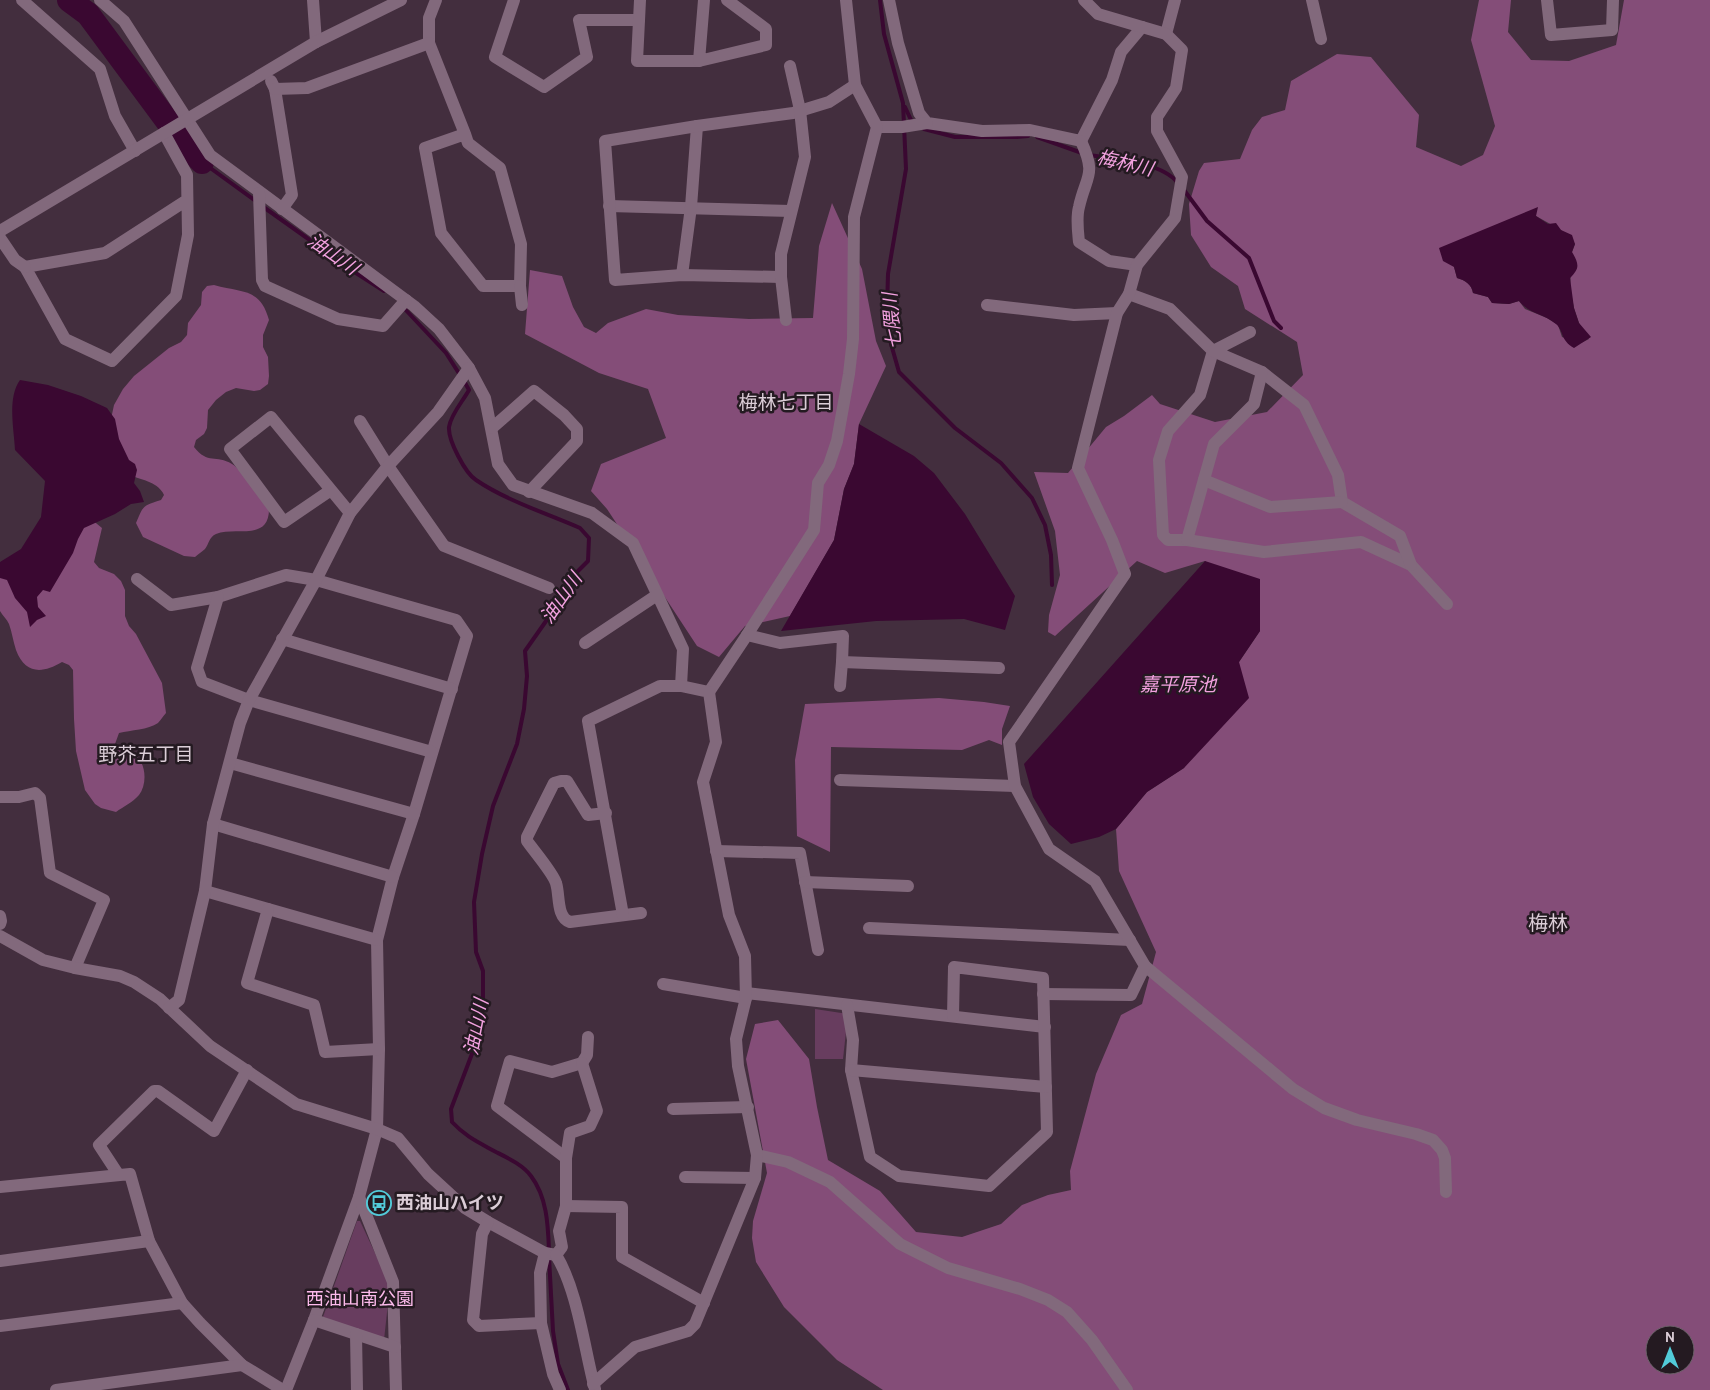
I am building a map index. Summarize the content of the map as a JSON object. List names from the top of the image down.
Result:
{
  "districts": ["梅林七丁目", "野芥五丁目", "梅林"],
  "water": [
    "梅林川",
    "油山川",
    "七隈川",
    "嘉平原池"
  ],
  "parks": ["西油山南公園"],
  "places": {
    "bus stop": ["西油山ハイツ"]
  },
  "north": "top"
}
